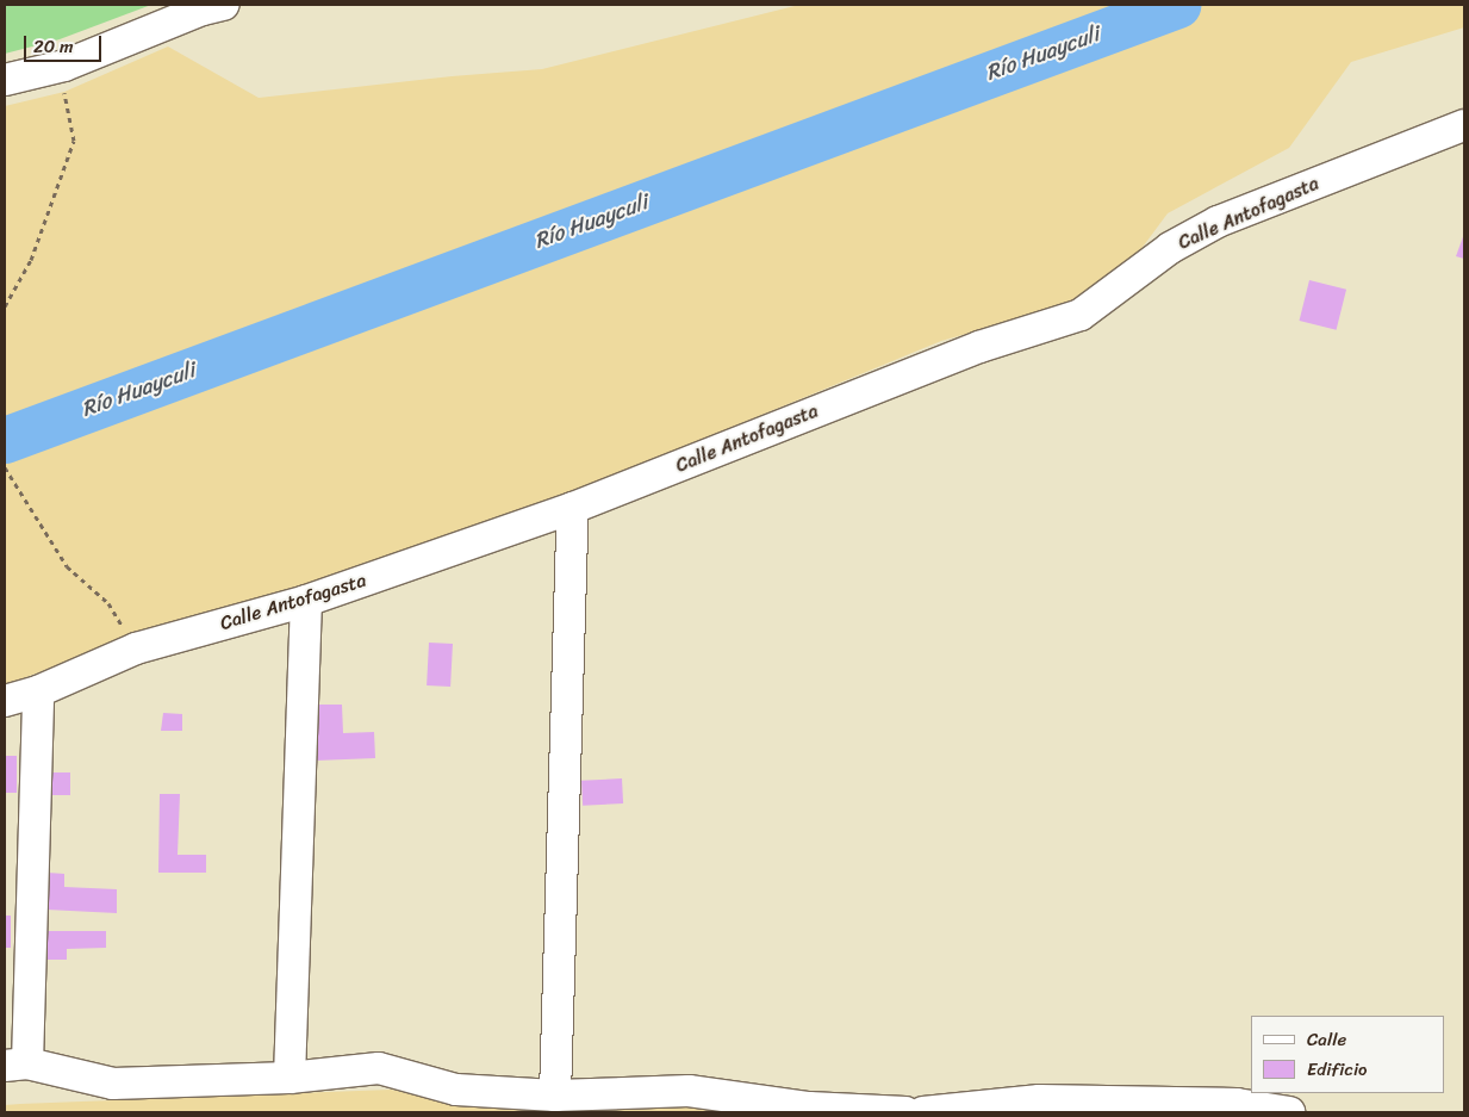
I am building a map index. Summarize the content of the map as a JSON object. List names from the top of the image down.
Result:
{
  "streets": {
    "street": ["Calle Antofagasta"]
  },
  "water": ["Río Huayculi"],
  "legend": ["Calle", "Edificio"],
  "scale_bar": "20 m"
}
